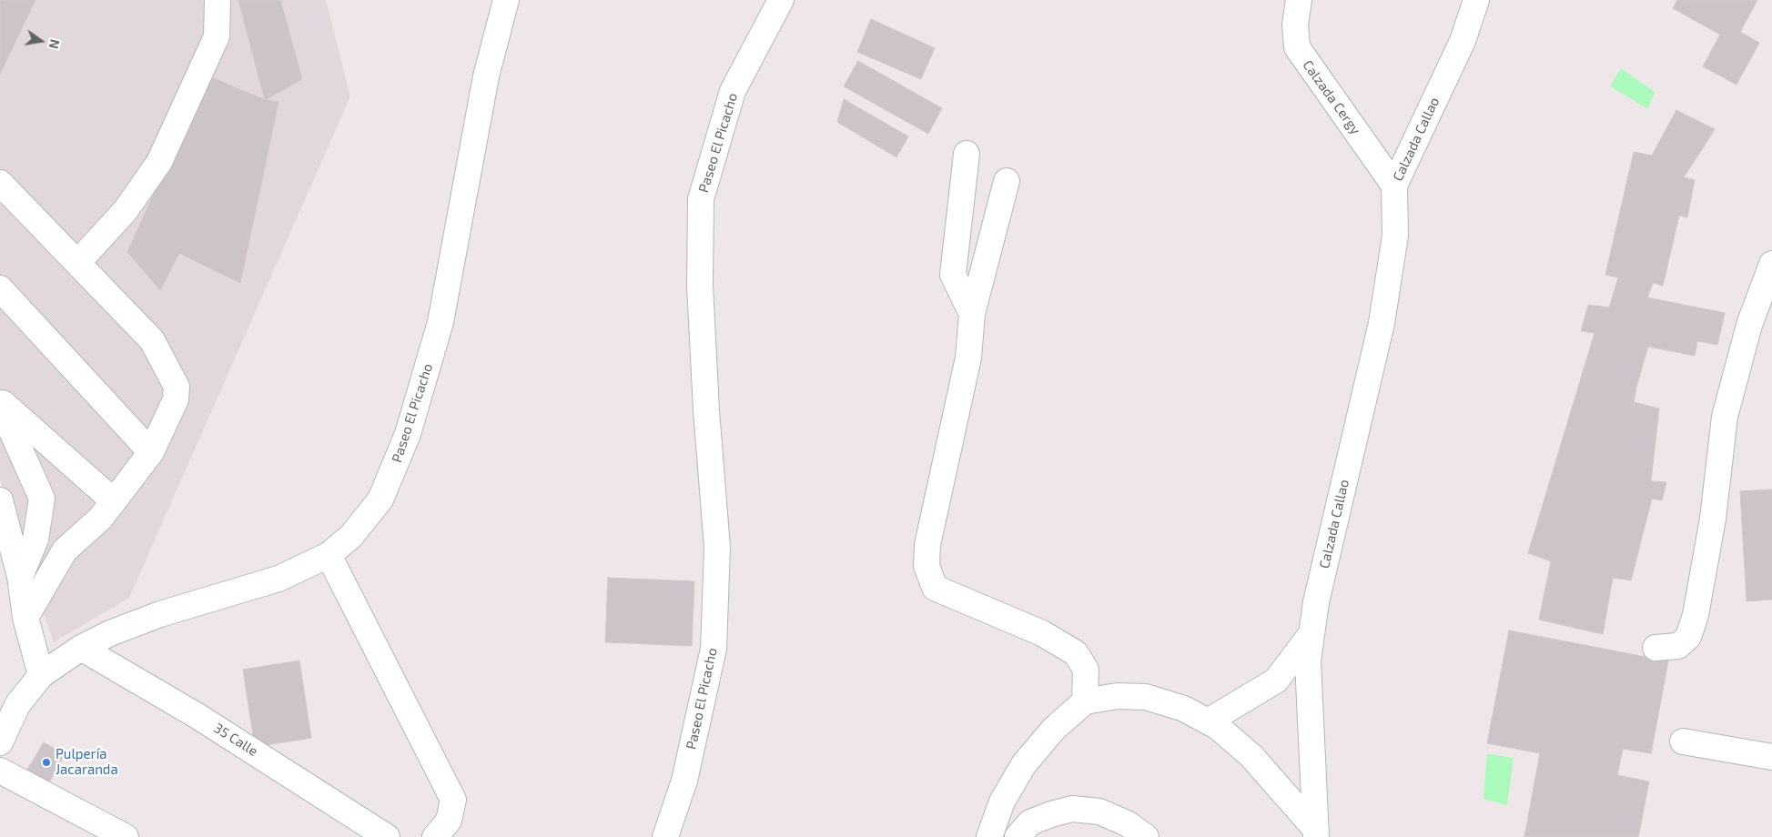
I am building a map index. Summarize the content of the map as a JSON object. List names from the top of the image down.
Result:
{
  "streets": {
    "street": [
      "Calzada Cergy",
      "Calzada Callao",
      "Paseo El Picacho",
      "35 Calle"
    ]
  },
  "crossings": [
    ["Calzada Cergy", "Calzada Callao"],
    ["Paseo El Picacho", "35 Calle"]
  ],
  "places": ["Pulpería Jacaranda"],
  "north": "right"
}
